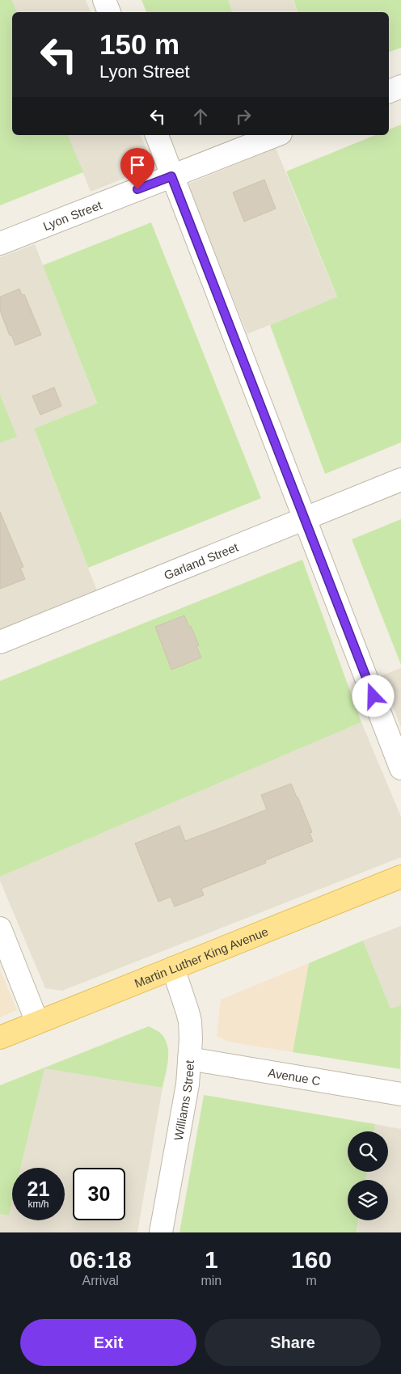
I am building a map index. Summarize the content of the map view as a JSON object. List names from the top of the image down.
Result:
{
  "streets": {
    "main road": ["Martin Luther King Avenue"],
    "street": [
      "Lyon Street",
      "Garland Street",
      "Avenue C",
      "Williams Street"
    ]
  },
  "crossings": [
    ["Martin Luther King Avenue", "Williams Street"],
    ["Avenue C", "Williams Street"]
  ],
  "page": {
    "turn": ["150 m", "Lyon Street"],
    "speed": "21 km/h",
    "limit": "30",
    "eta": [
      "06:18",
      "Arrival",
      "1",
      "min",
      "160",
      "m"
    ],
    "buttons": ["Exit", "Share"]
  }
}
